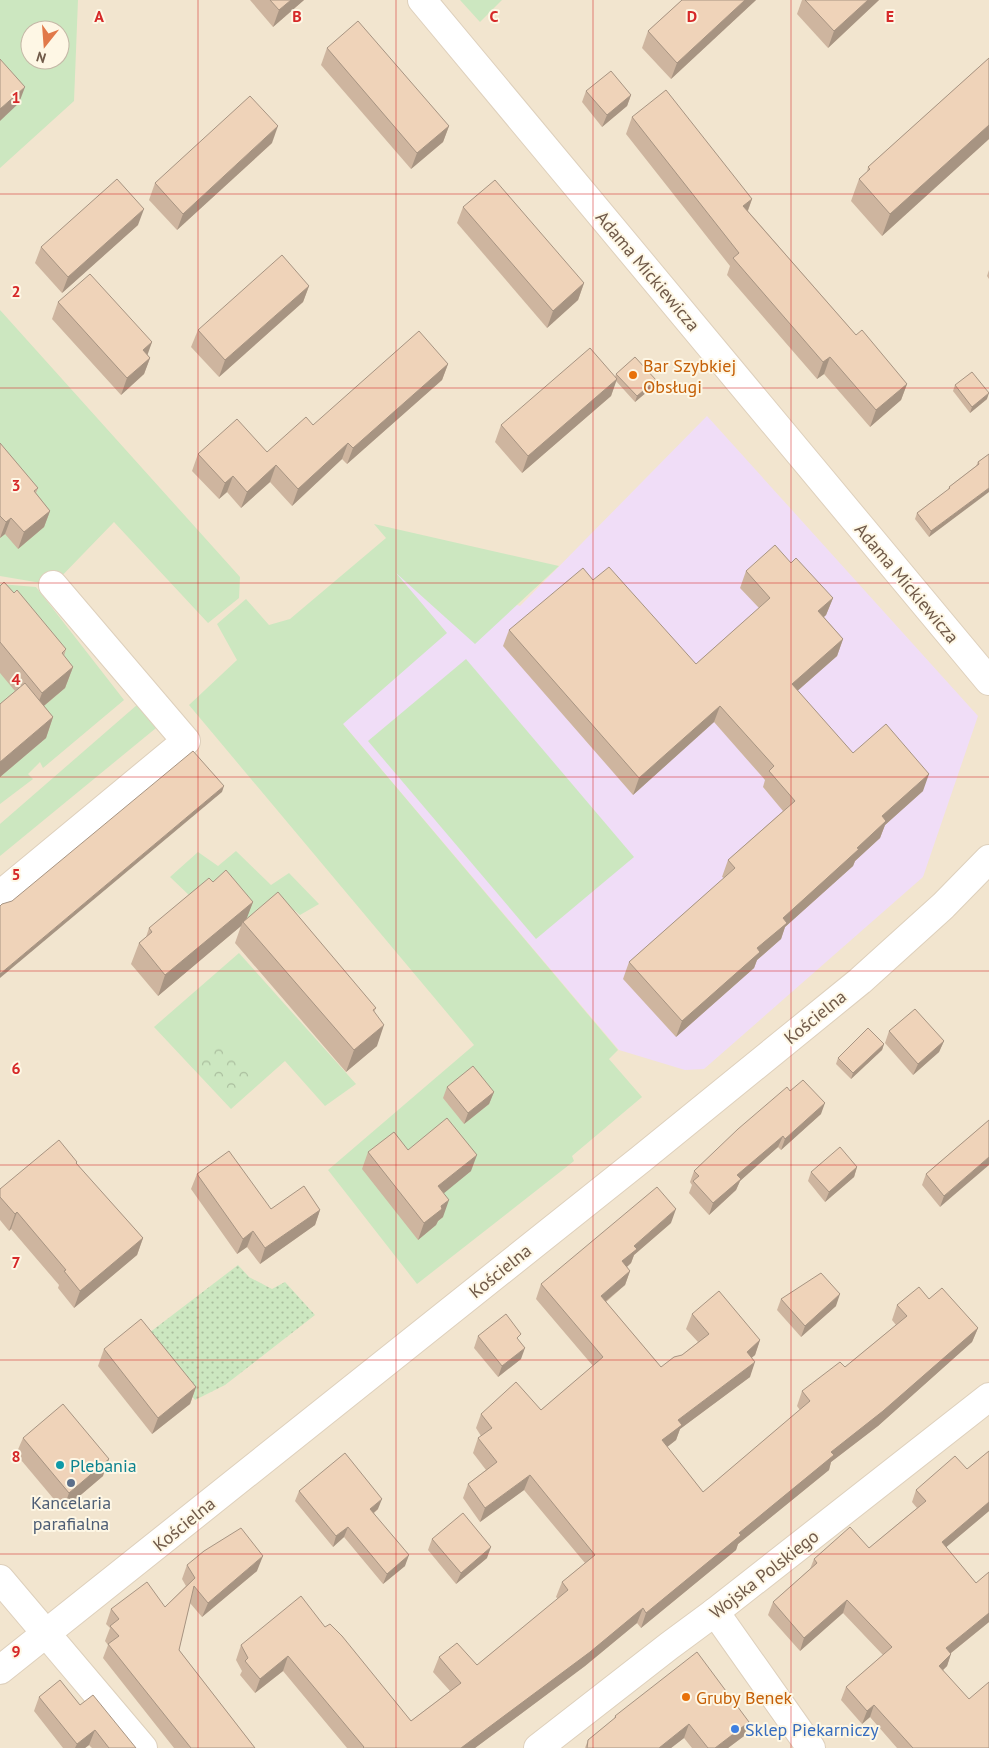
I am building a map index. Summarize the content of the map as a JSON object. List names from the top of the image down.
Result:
{
  "streets": {
    "street": ["Adama Mickiewicza", "Kościelna", "Wojska Polskiego"]
  },
  "places": [
    "Bar Szybkiej Obsługi",
    "Plebania",
    "Kancelaria parafialna",
    "Gruby Benek",
    "Sklep Piekarniczy"
  ],
  "north": "bottom",
  "grid": {
    "columns": [
      "A",
      "B",
      "C",
      "D",
      "E"
    ],
    "rows": [
      "1",
      "2",
      "3",
      "4",
      "5",
      "6",
      "7",
      "8",
      "9"
    ]
  }
}
